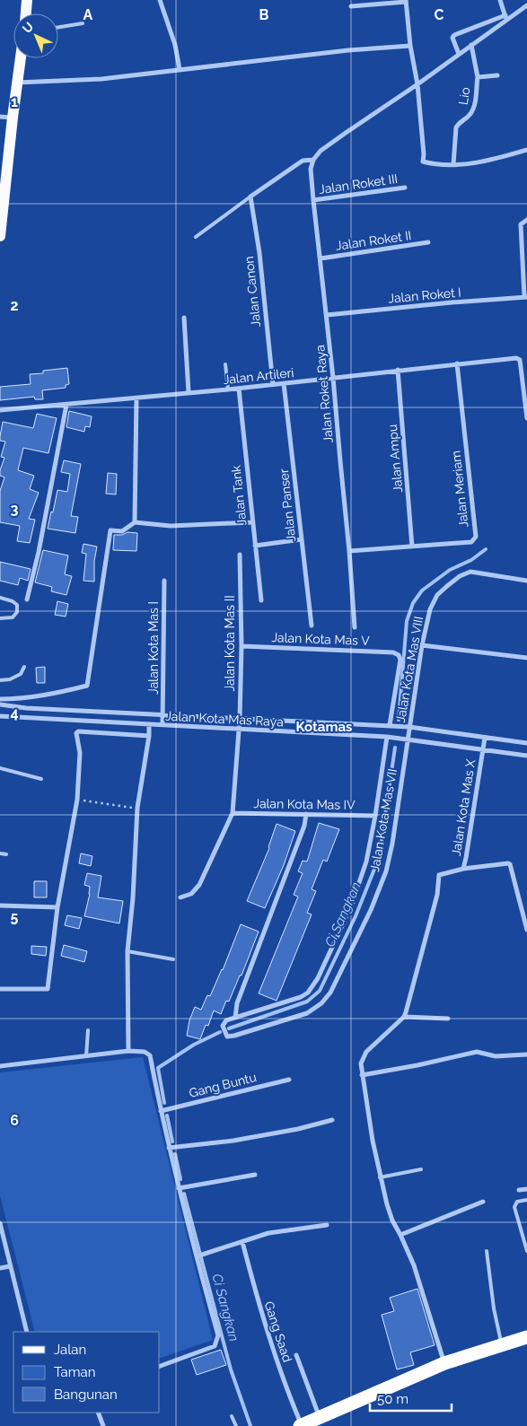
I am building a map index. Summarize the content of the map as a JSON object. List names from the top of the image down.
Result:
{
  "streets": {
    "street": [
      "Lio",
      "Jalan Roket III",
      "Jalan Roket II",
      "Jalan Canon",
      "Jalan Roket I",
      "Jalan Artileri",
      "Jalan Roket Raya",
      "Jalan Ampu",
      "Jalan Meriam",
      "Jalan Tank",
      "Jalan Panser",
      "Jalan Kota Mas V",
      "Jalan Kota Mas II",
      "Jalan Kota Mas I",
      "Jalan Kota Mas VIII",
      "Jalan Kota Mas Raya",
      "Jalan Kota Mas IV",
      "Jalan Kota Mas X",
      "Jalan Kota Mas VII",
      "Gang Buntu",
      "Gang Saad"
    ]
  },
  "crossings": [
    ["Jalan Roket III", "Jalan Roket Raya"],
    ["Jalan Roket II", "Jalan Roket Raya"],
    ["Jalan Canon", "Jalan Artileri"],
    ["Jalan Roket I", "Jalan Roket Raya"],
    ["Jalan Artileri", "Jalan Roket Raya"],
    ["Jalan Artileri", "Jalan Ampu"],
    ["Jalan Artileri", "Jalan Meriam"],
    ["Jalan Artileri", "Jalan Tank"],
    ["Jalan Artileri", "Jalan Panser"],
    ["Jalan Roket Raya", "Jalan Meriam"],
    ["Jalan Ampu", "Jalan Meriam"],
    ["Jalan Kota Mas V", "Jalan Kota Mas II"],
    ["Jalan Kota Mas V", "Jalan Kota Mas Raya"],
    ["Jalan Kota Mas II", "Jalan Kota Mas Raya"],
    ["Jalan Kota Mas II", "Jalan Kota Mas IV"],
    ["Jalan Kota Mas I", "Jalan Kota Mas Raya"],
    ["Jalan Kota Mas VIII", "Jalan Kota Mas Raya"],
    ["Jalan Kota Mas VIII", "Jalan Kota Mas VII"],
    ["Jalan Kota Mas Raya", "Jalan Kota Mas X"],
    ["Jalan Kota Mas Raya", "Jalan Kota Mas VII"]
  ],
  "districts": ["Kotamas"],
  "water": ["Ci Sangkan"],
  "legend": ["Jalan", "Taman", "Bangunan"],
  "scale_bar": "50 m",
  "north": "top left",
  "grid": {
    "columns": ["A", "B", "C"],
    "rows": [
      "1",
      "2",
      "3",
      "4",
      "5",
      "6"
    ]
  }
}
